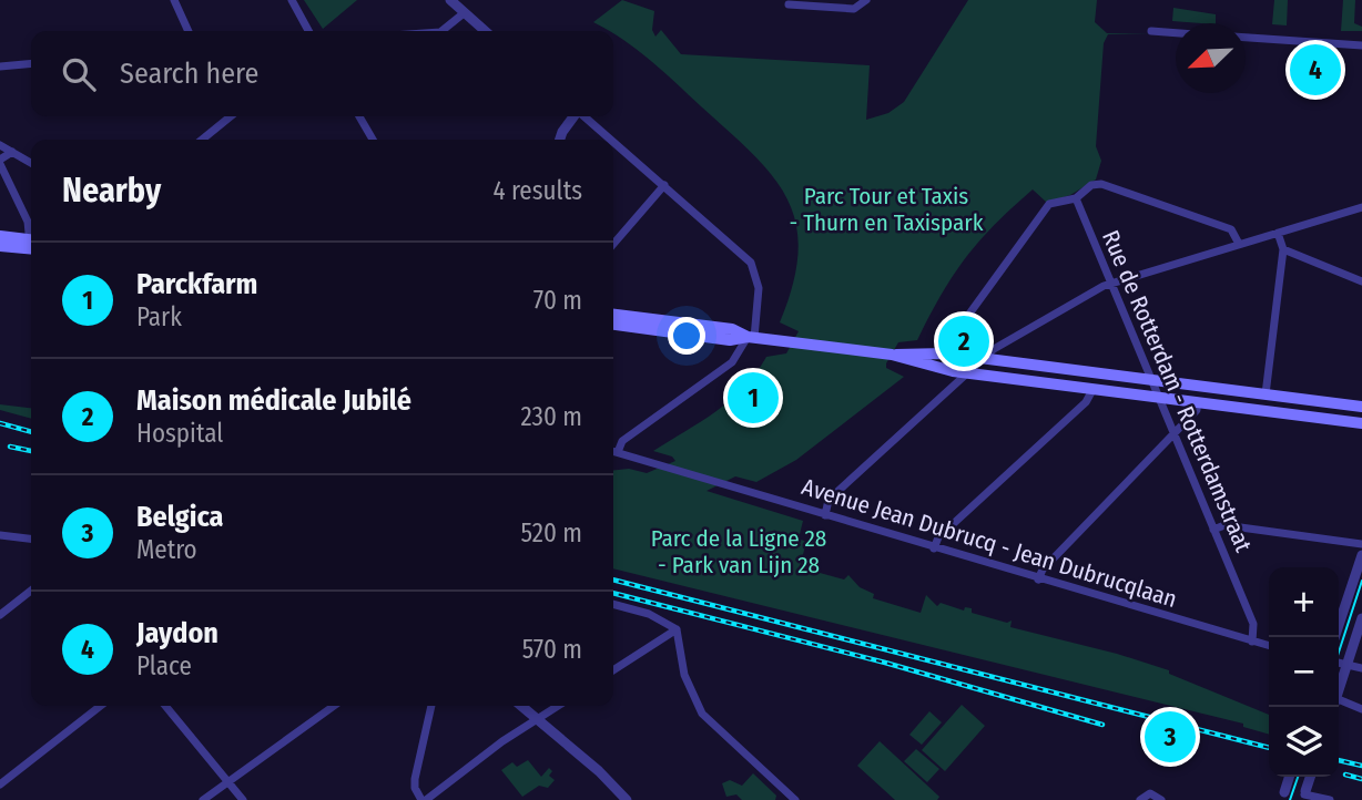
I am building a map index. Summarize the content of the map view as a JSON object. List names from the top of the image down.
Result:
{
  "streets": {
    "street": ["Rue de Rotterdam - Rotterdamstraat", "Avenue Jean Dubrucq - Jean Dubrucqlaan"]
  },
  "crossings": [
    ["Rue de Rotterdam - Rotterdamstraat", "Avenue Jean Dubrucq - Jean Dubrucqlaan"]
  ],
  "parks": ["Parc Tour et Taxis - Thurn en Taxispark", "Parc de la Ligne 28 - Park van Lijn 28"],
  "north": "bottom left",
  "page": {
    "search": "Search here",
    "pins": [
      "4",
      "2",
      "1",
      "3"
    ],
    "heading": ["Nearby", "4 results"],
    "list": [
      {
        "mark": "1",
        "name": "Parckfarm",
        "note": "Park",
        "value": "70 m"
      },
      {
        "mark": "2",
        "name": "Maison médicale Jubilé",
        "note": "Hospital",
        "value": "230 m"
      },
      {
        "mark": "3",
        "name": "Belgica",
        "note": "Metro",
        "value": "520 m"
      },
      {
        "mark": "4",
        "name": "Jaydon",
        "note": "Place",
        "value": "570 m"
      }
    ],
    "map_buttons": ["+", "−"]
  }
}
